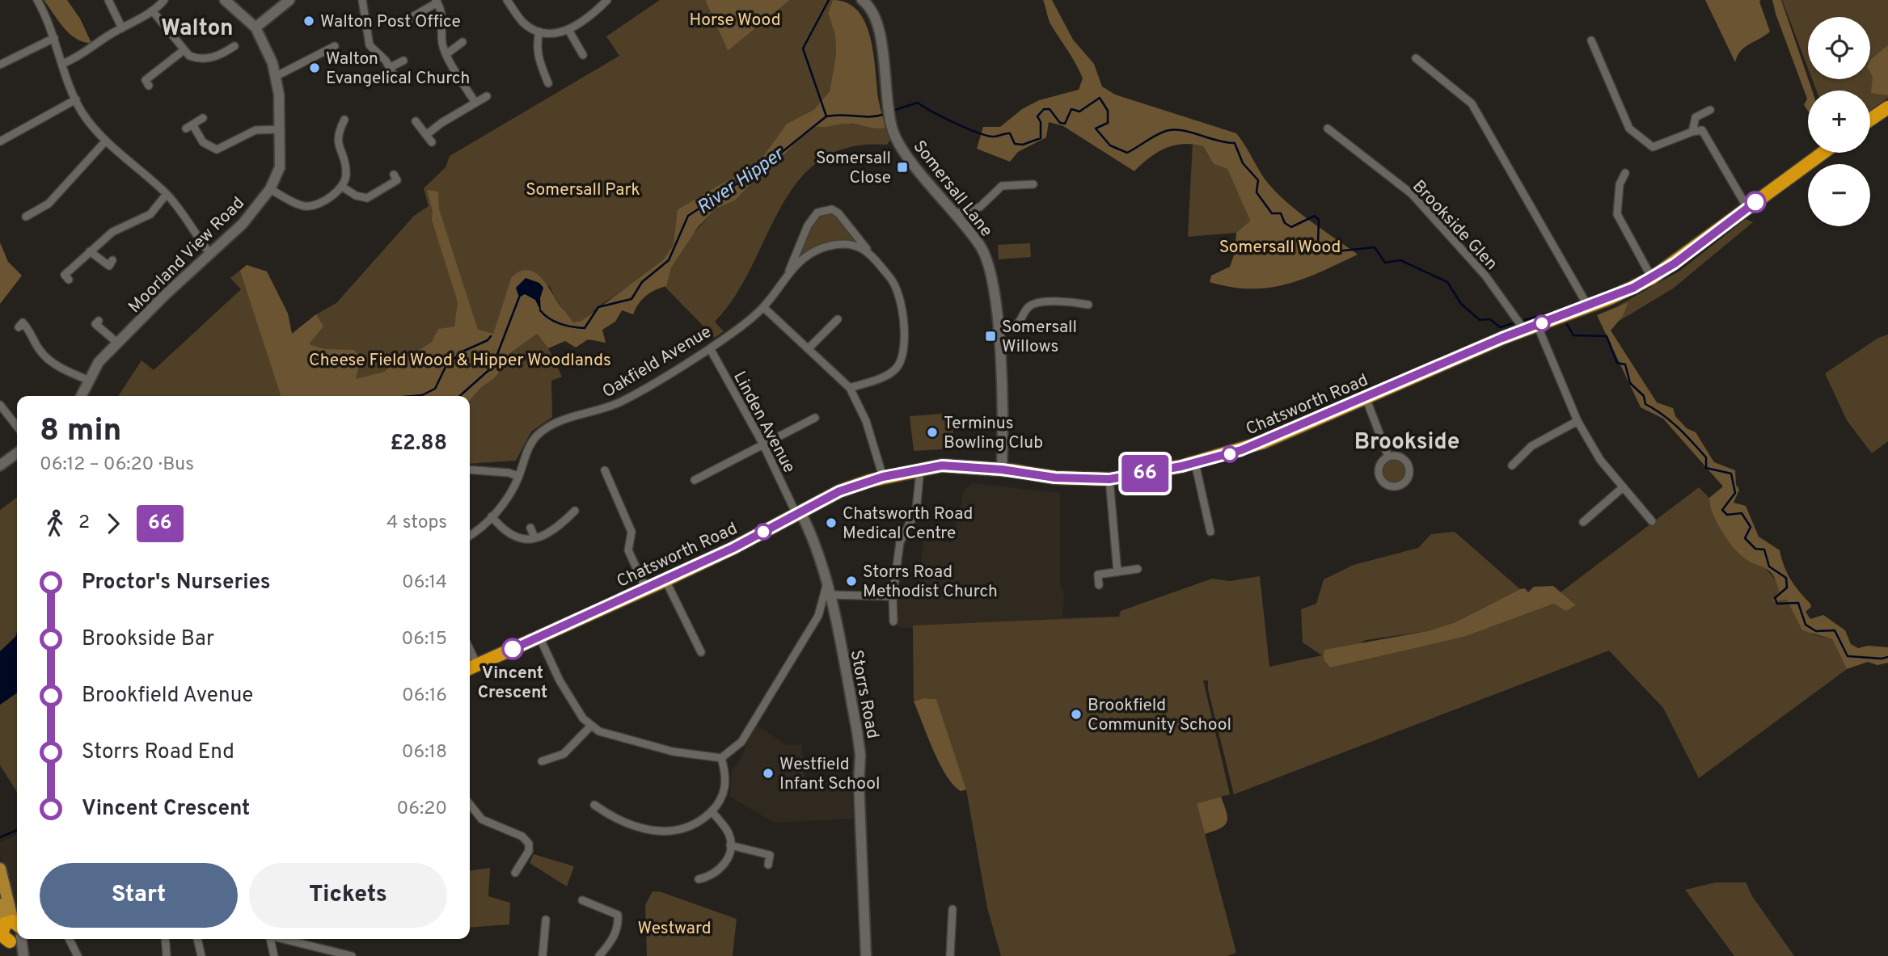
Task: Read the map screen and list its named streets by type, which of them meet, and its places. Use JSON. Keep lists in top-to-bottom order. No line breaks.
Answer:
{"streets":{"highway":["Chatsworth Road"],"street":["Somersall Lane","Brookside Glen","Moorland View Road","Oakfield Avenue","Linden Avenue","Storrs Road"]},"crossings":[["Somersall Lane","Chatsworth Road"],["Brookside Glen","Chatsworth Road"],["Oakfield Avenue","Linden Avenue"],["Chatsworth Road","Linden Avenue"],["Chatsworth Road","Storrs Road"],["Linden Avenue","Storrs Road"]],"districts":["Walton","Brookside"],"water":["River Hipper"],"parks":["Horse Wood","Somersall Park","Somersall Wood","Cheese Field Wood & Hipper Woodlands","Westward"],"places":{"other":["Walton Post Office","Walton Evangelical Church","Terminus Bowling Club","Chatsworth Road Medical Centre","Storrs Road Methodist Church","Vincent Crescent","Brookfield Community School","Westfield Infant School"],"transit":["Somersall Close","Somersall Willows"]},"lines":["bus line 66"],"page":{"on_map":"66","map_buttons":["+","−"],"heading":["8 min","06:12 – 06:20 · Bus","£2.88"],"legs":["2","66","4 stops"],"list":[{"name":"Proctor's Nurseries","value":"06:14"},{"name":"Brookside Bar","value":"06:15"},{"name":"Brookfield Avenue","value":"06:16"},{"name":"Storrs Road End","value":"06:18"},{"name":"Vincent Crescent","value":"06:20"}],"buttons":["Start","Tickets"]}}
